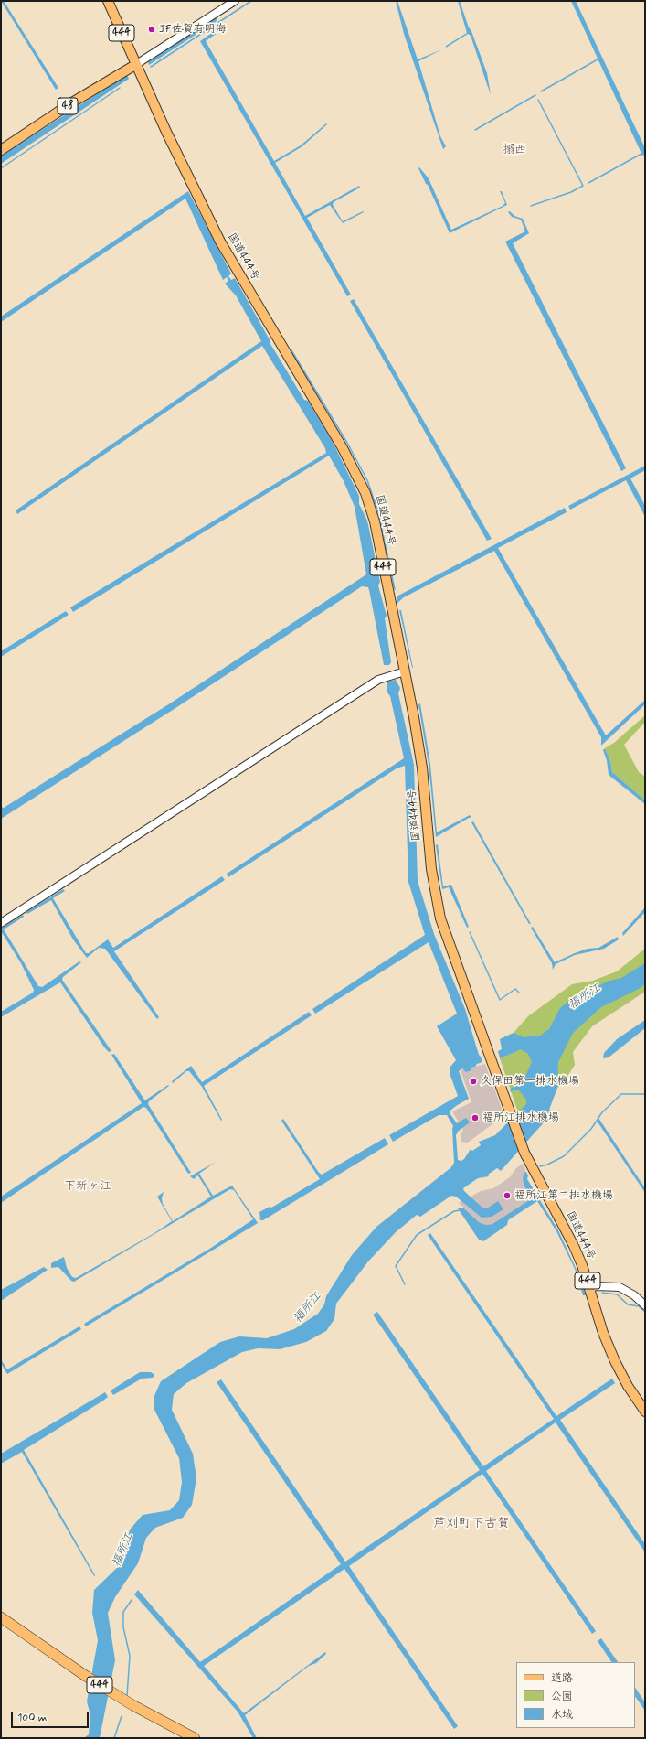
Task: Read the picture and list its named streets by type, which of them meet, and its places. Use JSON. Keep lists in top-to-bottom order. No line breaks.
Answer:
{"streets":{"highway":["444"],"main road":["48","国道444号"]},"crossings":[["48","国道444号"]],"districts":["搦西","下新ヶ江","芦刈町下古賀"],"water":["福所江"],"places":["JF佐賀有明海","久保田第一排水機場","福所江排水機場","福所江第二排水機場"],"legend":["道路","公園","水域"],"scale_bar":"100 m"}
